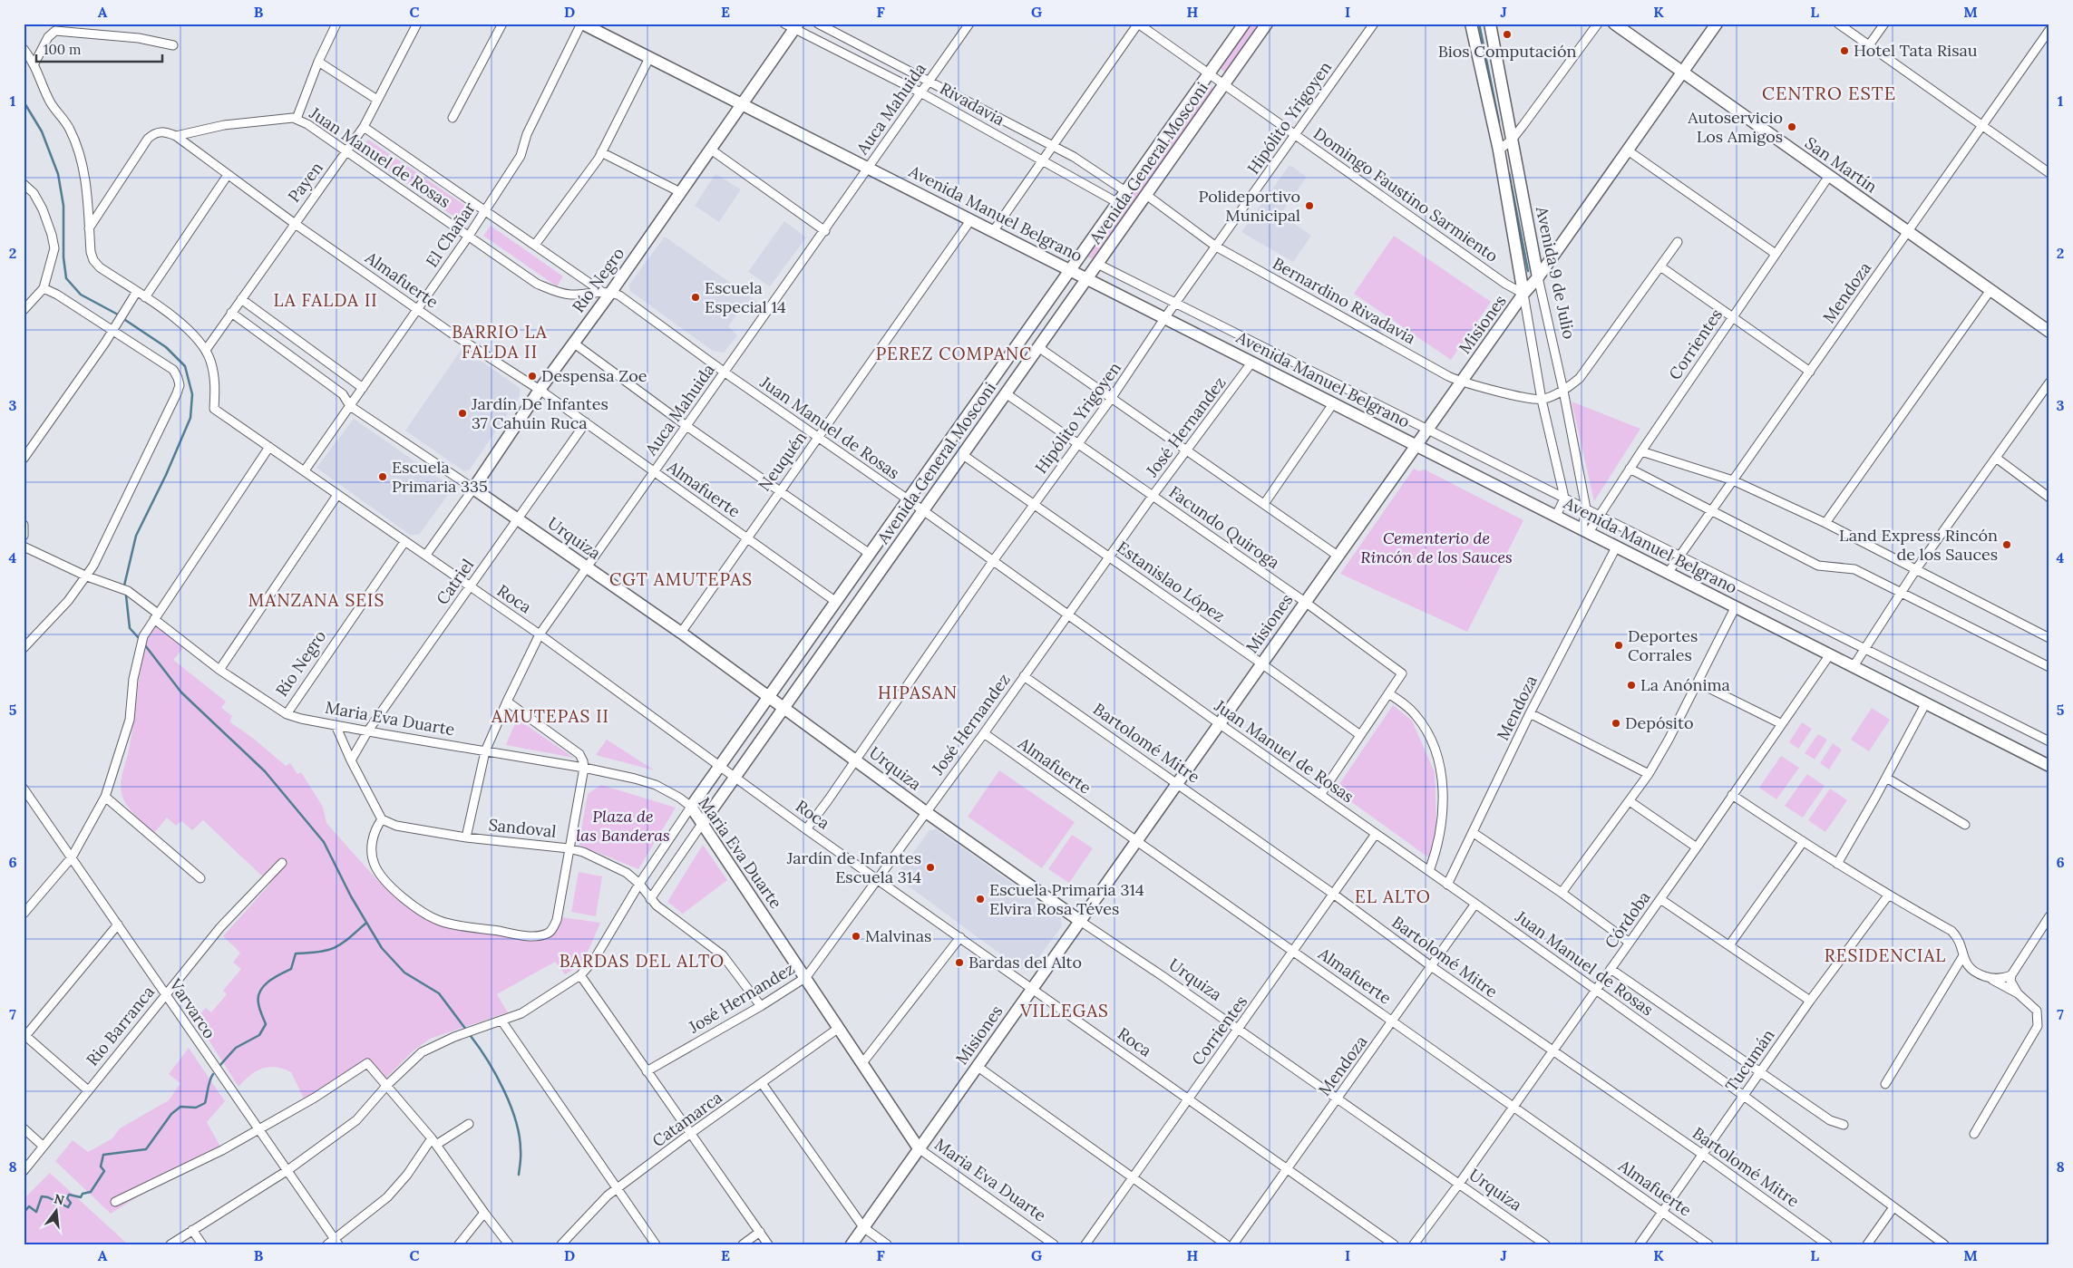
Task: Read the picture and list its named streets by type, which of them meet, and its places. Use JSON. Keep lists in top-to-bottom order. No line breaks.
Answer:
{"streets":{"street":["Rivadavia","Auca Mahuida","Hipólito Yrigoyen","Juan Manuel de Rosas","Avenida General Mosconi","San Martín","Payen","Domingo Faustino Sarmiento","Avenida Manuel Belgrano","El Chañar","Avenida 9 de Julio","Almafuerte","Río Negro","Mendoza","Bernardino Rivadavia","Misiones","Corrientes","José Hernandez","Neuquén","Facundo Quiroga","Urquiza","Catriel","Estanislao López","Roca","Maria Eva Duarte","Bartolomé Mitre","Sandoval","Córdoba","Varvarco","Rio Barranca","Tucumán","Catamarca"]},"crossings":[["Rivadavia","Auca Mahuida"],["Rivadavia","Avenida General Mosconi"],["Rivadavia","Río Negro"],["Auca Mahuida","Juan Manuel de Rosas"],["Auca Mahuida","Avenida Manuel Belgrano"],["Auca Mahuida","Almafuerte"],["Auca Mahuida","Urquiza"],["Auca Mahuida","Roca"],["Auca Mahuida","Maria Eva Duarte"],["Auca Mahuida","Sandoval"],["Hipólito Yrigoyen","Juan Manuel de Rosas"],["Hipólito Yrigoyen","Domingo Faustino Sarmiento"],["Hipólito Yrigoyen","Avenida Manuel Belgrano"],["Hipólito Yrigoyen","Bernardino Rivadavia"],["Hipólito Yrigoyen","Facundo Quiroga"],["Hipólito Yrigoyen","Urquiza"],["Hipólito Yrigoyen","Estanislao López"],["Hipólito Yrigoyen","Roca"],["Juan Manuel de Rosas","Avenida General Mosconi"],["Juan Manuel de Rosas","Payen"],["Juan Manuel de Rosas","El Chañar"],["Juan Manuel de Rosas","Almafuerte"],["Juan Manuel de Rosas","Río Negro"],["Juan Manuel de Rosas","Mendoza"],["Juan Manuel de Rosas","Misiones"],["Juan Manuel de Rosas","Corrientes"],["Juan Manuel de Rosas","José Hernandez"],["Juan Manuel de Rosas","Neuquén"],["Juan Manuel de Rosas","Córdoba"],["Juan Manuel de Rosas","Tucumán"],["Avenida General Mosconi","Domingo Faustino Sarmiento"],["Avenida General Mosconi","Avenida Manuel Belgrano"],["Avenida General Mosconi","Almafuerte"],["Avenida General Mosconi","Bernardino Rivadavia"],["Avenida General Mosconi","Facundo Quiroga"],["Avenida General Mosconi","Urquiza"],["Avenida General Mosconi","Estanislao López"],["Avenida General Mosconi","Roca"],["Avenida General Mosconi","Maria Eva Duarte"],["Avenida General Mosconi","Sandoval"],["Avenida General Mosconi","Varvarco"],["San Martín","Mendoza"],["San Martín","Misiones"],["San Martín","Corrientes"],["Payen","Almafuerte"],["Payen","Urquiza"],["Payen","Roca"],["Domingo Faustino Sarmiento","Avenida 9 de Julio"],["Domingo Faustino Sarmiento","Misiones"],["Avenida Manuel Belgrano","El Chañar"],["Avenida Manuel Belgrano","Avenida 9 de Julio"],["Avenida Manuel Belgrano","Río Negro"],["Avenida Manuel Belgrano","Mendoza"],["Avenida Manuel Belgrano","Misiones"],["Avenida Manuel Belgrano","Corrientes"],["Avenida Manuel Belgrano","José Hernandez"],["Avenida Manuel Belgrano","Neuquén"],["Avenida Manuel Belgrano","Córdoba"],["El Chañar","Almafuerte"],["El Chañar","Urquiza"],["El Chañar","Roca"],["Avenida 9 de Julio","Bernardino Rivadavia"],["Avenida 9 de Julio","Misiones"],["Avenida 9 de Julio","Corrientes"],["Almafuerte","Río Negro"],["Almafuerte","Mendoza"],["Almafuerte","Misiones"],["Almafuerte","Corrientes"],["Almafuerte","José Hernandez"],["Almafuerte","Neuquén"],["Almafuerte","Catriel"],["Almafuerte","Córdoba"],["Almafuerte","Tucumán"],["Río Negro","Urquiza"],["Río Negro","Roca"],["Río Negro","Maria Eva Duarte"],["Mendoza","Urquiza"],["Mendoza","Roca"],["Mendoza","Bartolomé Mitre"],["Bernardino Rivadavia","Misiones"],["Misiones","Facundo Quiroga"],["Misiones","Urquiza"],["Misiones","Estanislao López"],["Misiones","Roca"],["Misiones","Maria Eva Duarte"],["Misiones","Bartolomé Mitre"],["Corrientes","Urquiza"],["Corrientes","Roca"],["Corrientes","Bartolomé Mitre"],["José Hernandez","Facundo Quiroga"],["José Hernandez","Urquiza"],["José Hernandez","Estanislao López"],["José Hernandez","Roca"],["José Hernandez","Maria Eva Duarte"],["José Hernandez","Bartolomé Mitre"],["José Hernandez","Sandoval"],["Neuquén","Urquiza"],["Urquiza","Catriel"],["Urquiza","Córdoba"],["Catriel","Roca"],["Catriel","Maria Eva Duarte"],["Maria Eva Duarte","Catamarca"],["Bartolomé Mitre","Córdoba"],["Bartolomé Mitre","Tucumán"],["Varvarco","Rio Barranca"]],"districts":["CENTRO ESTE","LA FALDA II","BARRIO LA FALDA II","PEREZ COMPANC","CGT AMUTEPAS","MANZANA SEIS","HIPASAN","AMUTEPAS II","EL ALTO","RESIDENCIAL","BARDAS DEL ALTO","VILLEGAS"],"parks":["Cementerio de Rincón de los Sauces","Plaza de las Banderas"],"places":["Bios Computación","Hotel Tata Risau","Autoservicio Los Amigos","Polideportivo Municipal","Escuela Especial 14","Despensa Zoe","Jardín De Infantes 37 Cahuin Ruca","Escuela Primaria 335","Land Express Rincón de los Sauces","Deportes Corrales","La Anónima","Depósito","Jardín de Infantes Escuela 314","Escuela Primaria 314 Elvira Rosa Téves","Malvinas","Bardas del Alto"],"scale_bar":"100 m","north":"top","grid":{"columns":["A","B","C","D","E","F","G","H","I","J","K","L","M"],"rows":["1","2","3","4","5","6","7","8"]}}
